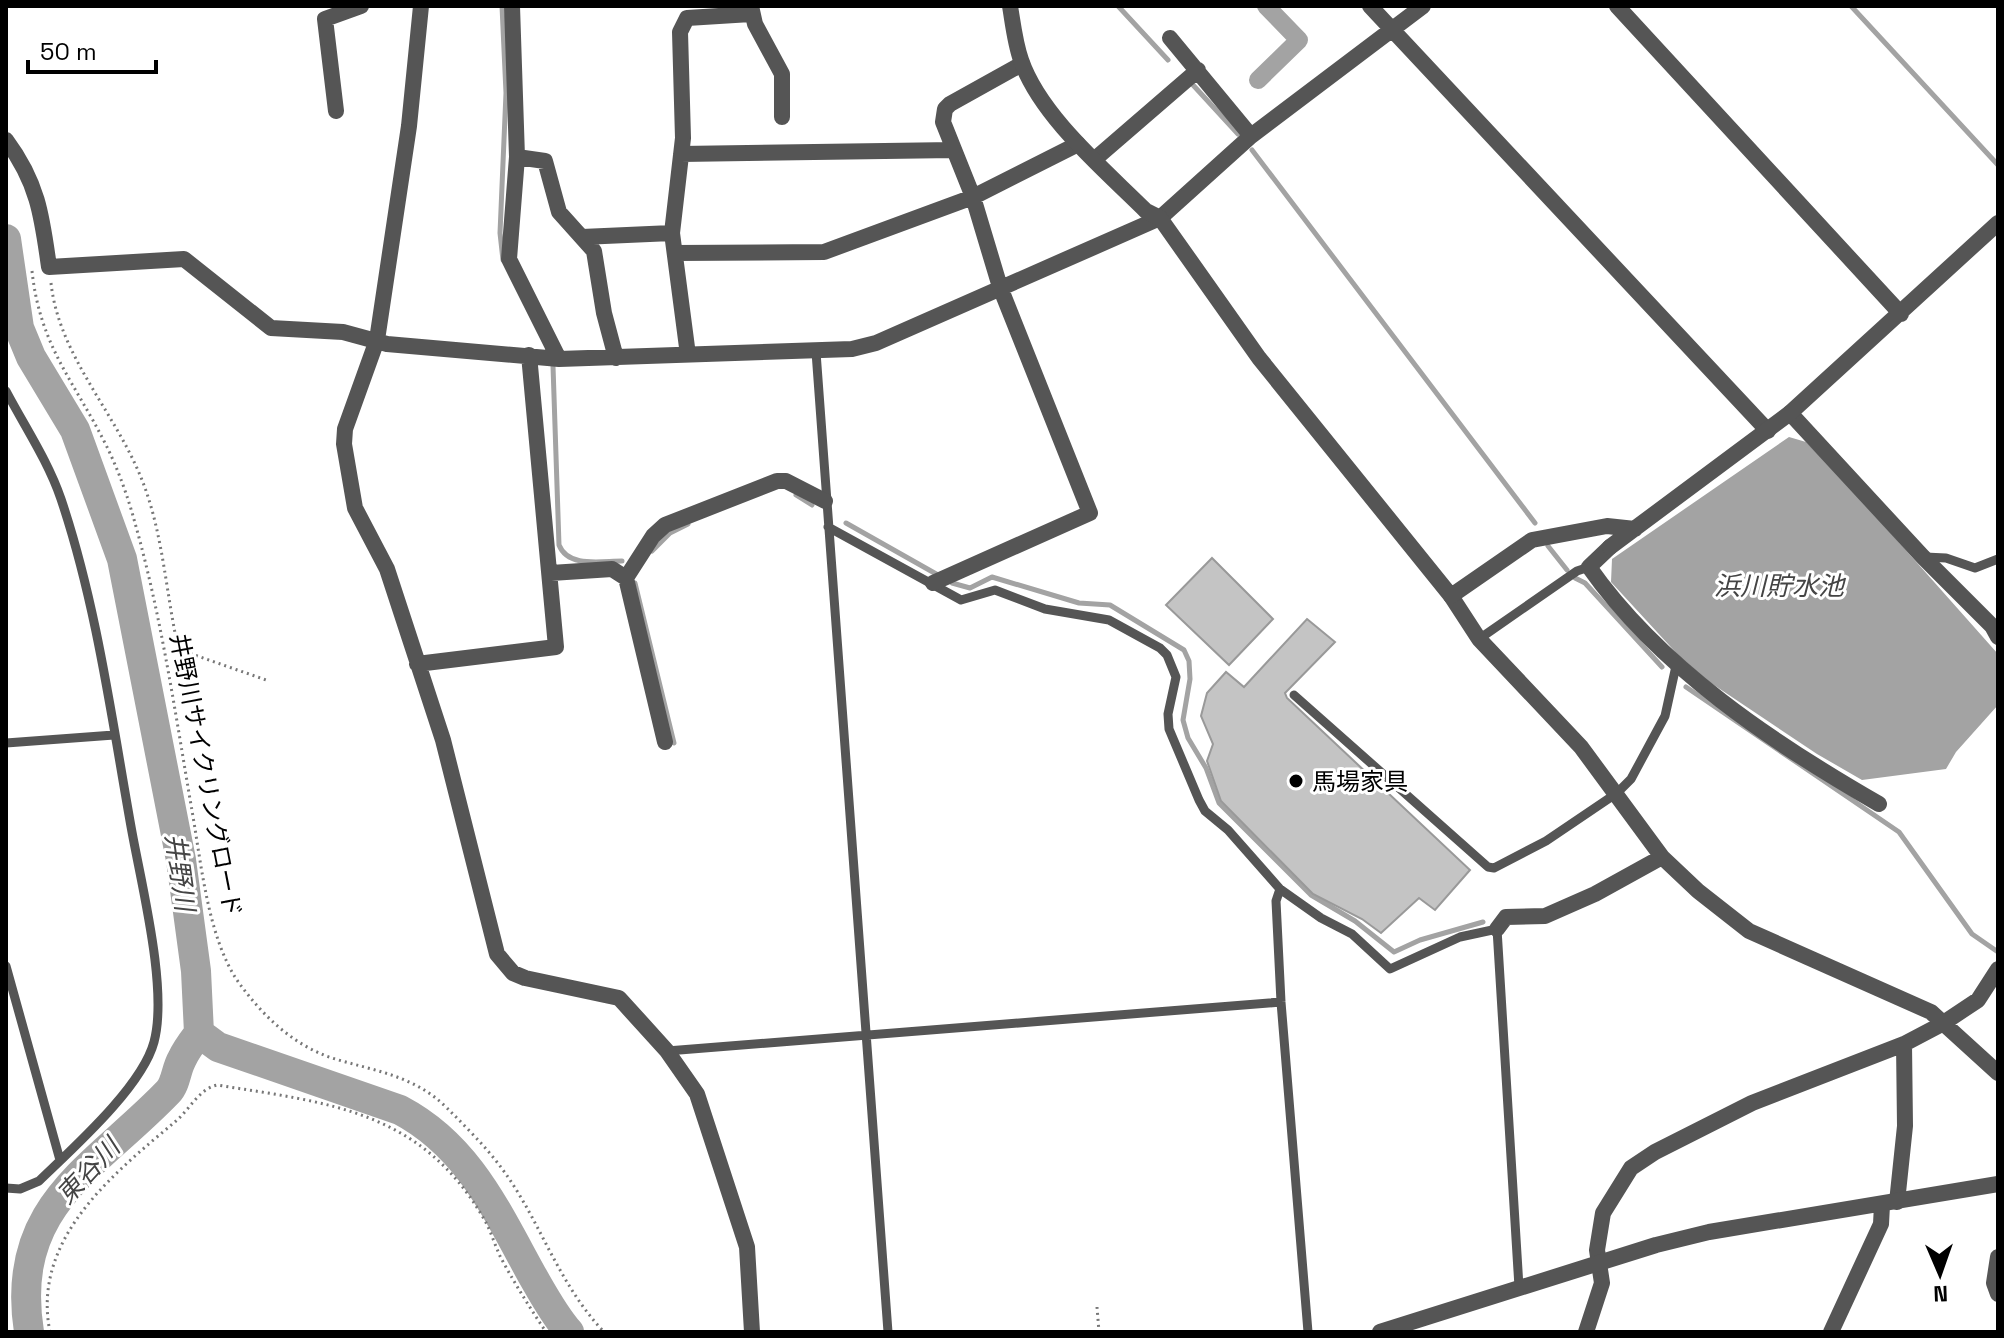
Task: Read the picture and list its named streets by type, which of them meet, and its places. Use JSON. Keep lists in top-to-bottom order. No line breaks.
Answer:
{"streets":{"path":["井野川サイクリングロード"]},"water":["浜川貯水池","井野川","東谷川"],"places":["馬場家具"],"scale_bar":"50 m","north":"bottom"}
